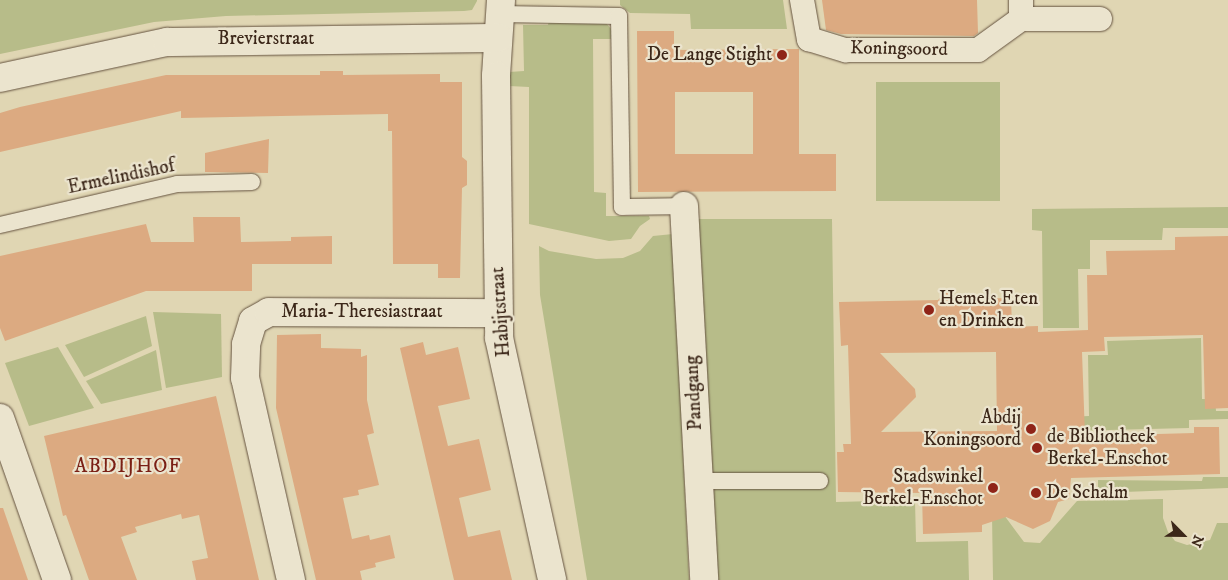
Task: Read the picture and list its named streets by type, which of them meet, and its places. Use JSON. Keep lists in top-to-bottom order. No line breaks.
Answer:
{"streets":{"street":["Brevierstraat","Koningsoord","Maria-Theresiastraat","Habijtstraat","Pandgang"],"lane":["Ermelindishof"]},"crossings":[["Brevierstraat","Habijtstraat"],["Maria-Theresiastraat","Habijtstraat"]],"districts":["ABDIJHOF"],"places":["De Lange Stight","Hemels Eten en Drinken","Abdij Koningsoord","de Bibliotheek Berkel-Enschot","Stadswinkel Berkel-Enschot","De Schalm"],"north":"bottom right"}
